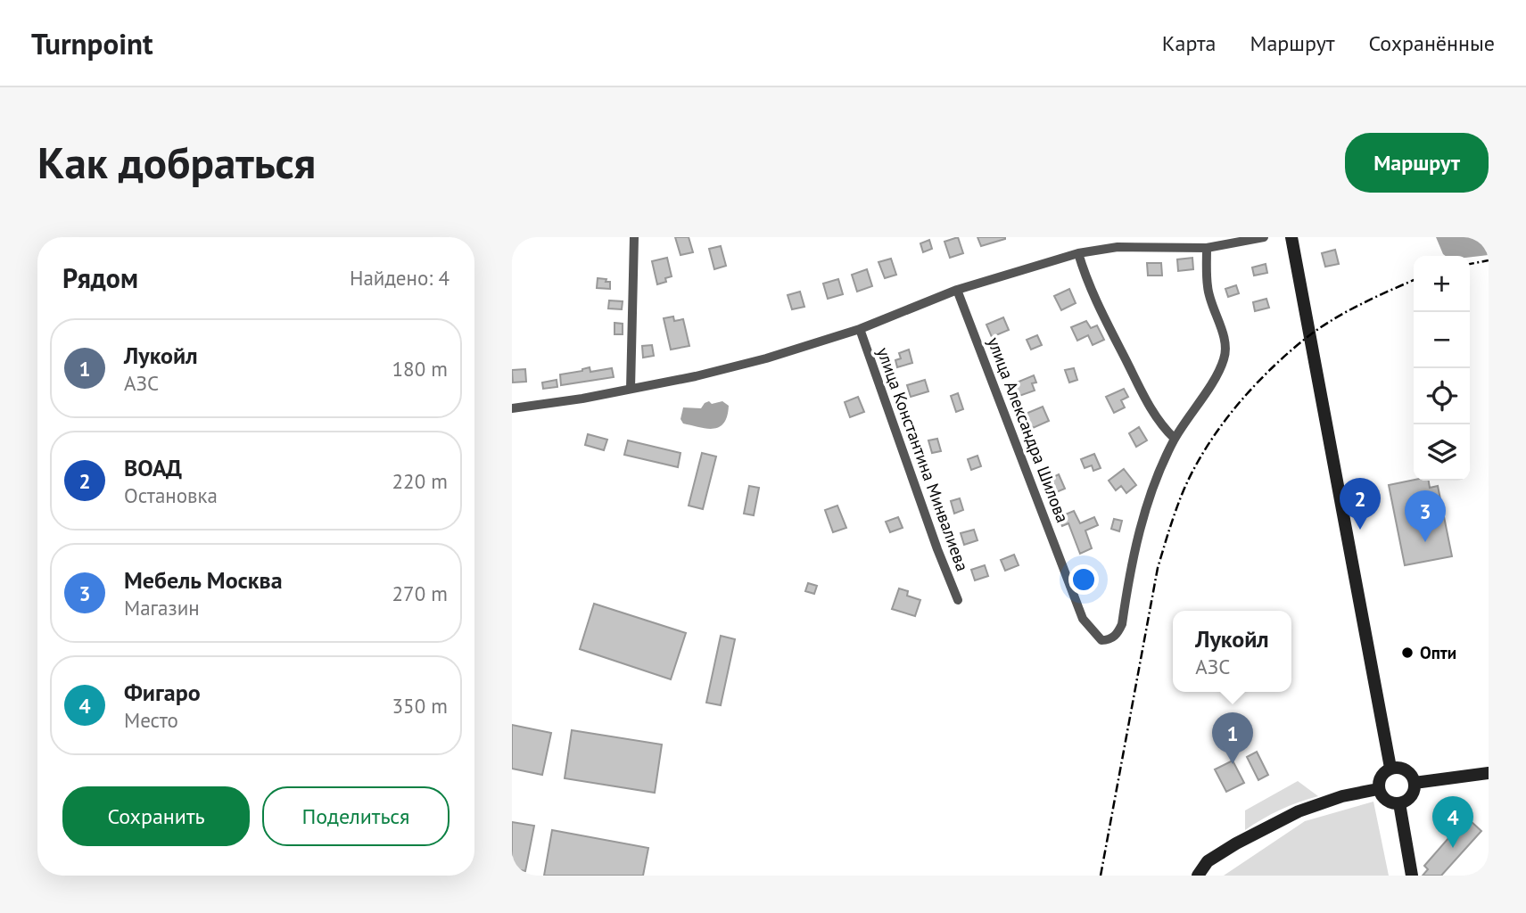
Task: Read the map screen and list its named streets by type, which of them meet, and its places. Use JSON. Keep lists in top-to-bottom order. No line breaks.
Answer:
{"streets":{"street":["улица Александра Шилова","улица Константина Минвалиева"]},"places":["Опти"],"page":{"header":"Turnpoint","nav":["Карта","Маршрут","Сохранённые"],"buttons":["Маршрут",["Сохранить","Поделиться"]],"title":"Как добраться","heading":["Рядом","Найдено: 4"],"map_buttons":["+","−"],"list":[{"mark":"1","name":"Лукойл","note":"АЗС","value":"180 m"},{"mark":"2","name":"ВОАД","note":"Остановка","value":"220 m"},{"mark":"3","name":"Мебель Москва","note":"Магазин","value":"270 m"},{"mark":"4","name":"Фигаро","note":"Место","value":"350 m"}],"pins":["2","3","1","4"],"popup":["Лукойл","АЗС"]}}
